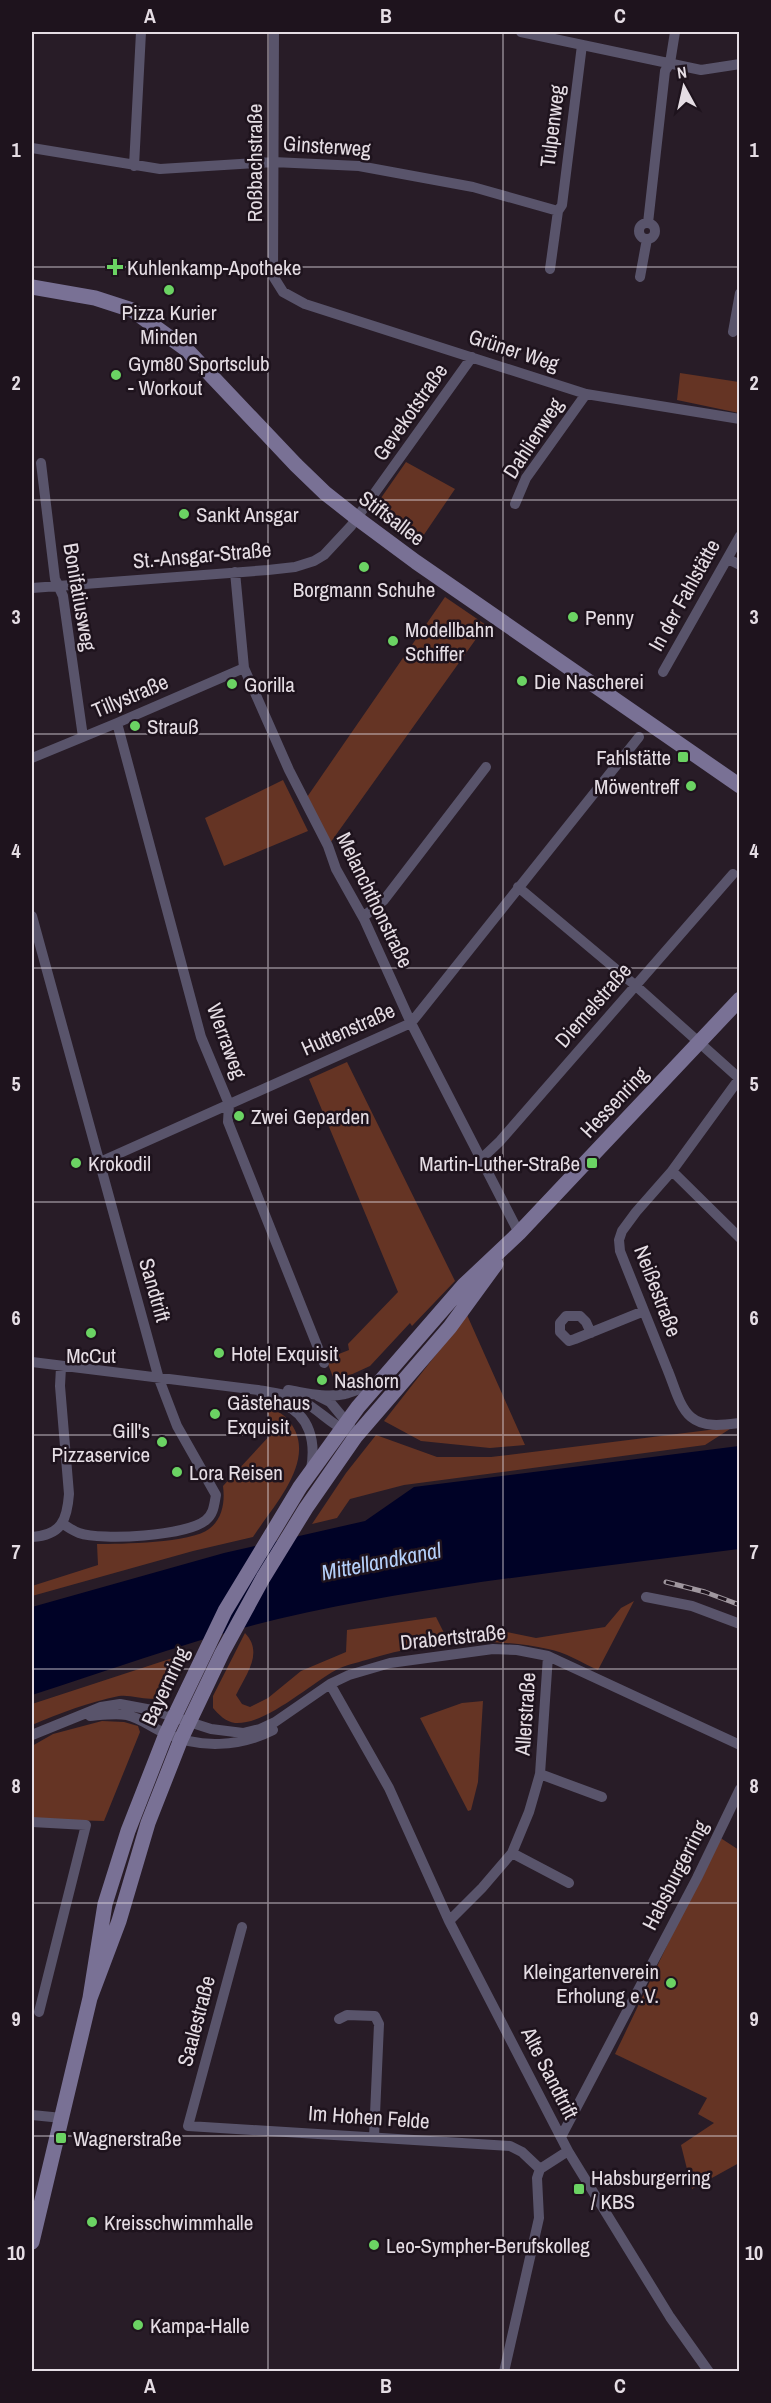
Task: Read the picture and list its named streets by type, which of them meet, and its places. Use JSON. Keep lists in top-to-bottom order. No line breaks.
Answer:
{"streets":{"street":["Tulpenweg","Ginsterweg","Roßbachstraße","Grüner Weg","Gevekotstraße","Dahlienweg","Stiftsallee","St.-Ansgar-Straße","In der Fahlstätte","Bonifatiusweg","Tillystraße","Melanchthonstraße","Diemelstraße","Huttenstraße","Werraweg","Hessenring","Sandtrift","Neißestraße","Drabertstraße","Bayernring","Allerstraße","Habsburgerring","Saalestraße","Alte Sandtrift","Im Hohen Felde"]},"crossings":[["Tulpenweg","Ginsterweg"],["Ginsterweg","Roßbachstraße"],["Roßbachstraße","Grüner Weg"],["Grüner Weg","Gevekotstraße"],["Grüner Weg","Dahlienweg"],["Gevekotstraße","Stiftsallee"],["Gevekotstraße","St.-Ansgar-Straße"],["Stiftsallee","St.-Ansgar-Straße"],["St.-Ansgar-Straße","Bonifatiusweg"],["St.-Ansgar-Straße","Melanchthonstraße"],["Bonifatiusweg","Tillystraße"],["Tillystraße","Melanchthonstraße"],["Tillystraße","Werraweg"],["Melanchthonstraße","Diemelstraße"],["Melanchthonstraße","Huttenstraße"],["Melanchthonstraße","Hessenring"],["Huttenstraße","Werraweg"],["Huttenstraße","Sandtrift"],["Hessenring","Bayernring"],["Drabertstraße","Bayernring"],["Drabertstraße","Allerstraße"],["Drabertstraße","Alte Sandtrift"],["Allerstraße","Alte Sandtrift"],["Habsburgerring","Alte Sandtrift"],["Saalestraße","Im Hohen Felde"]],"water":["Mittellandkanal"],"places":{"health":["Kuhlenkamp-Apotheke"],"other":["Pizza Kurier Minden","Gym80 Sportsclub - Workout","Sankt Ansgar","Borgmann Schuhe","Penny","Modellbahn Schiffer","Die Nascherei","Gorilla","Strauß","Möwentreff","Zwei Geparden","Krokodil","McCut","Hotel Exquisit","Nashorn","Gästehaus Exquisit","Gill's Pizzaservice","Lora Reisen","Kleingartenverein Erholung e.V.","Kreisschwimmhalle","Leo-Sympher-Berufskolleg","Kampa-Halle"],"transit":["Fahlstätte","Martin-Luther-Straße","Wagnerstraße","Habsburgerring / KBS"]},"north":"top","grid":{"columns":["A","B","C"],"rows":["1","2","3","4","5","6","7","8","9","10"]}}
